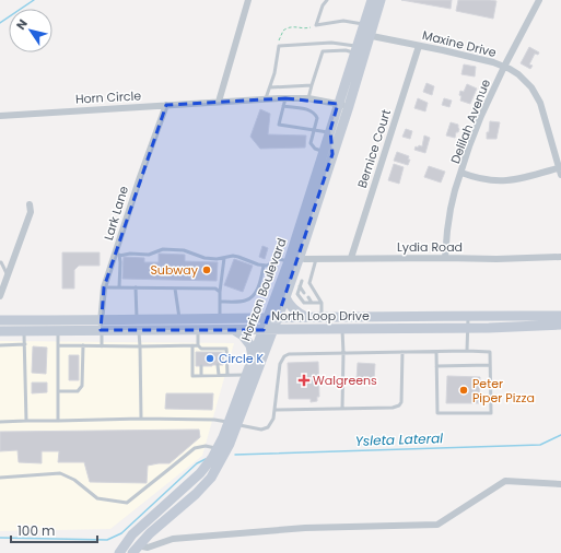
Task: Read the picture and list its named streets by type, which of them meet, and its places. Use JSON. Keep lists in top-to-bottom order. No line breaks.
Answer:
{"streets":{"main road":["Horizon Boulevard","North Loop Drive"],"street":["Maxine Drive","Horn Circle","Delilah Avenue","Bernice Court","Lark Lane","Lydia Road"]},"crossings":[["Maxine Drive","Delilah Avenue"],["Maxine Drive","Bernice Court"],["Maxine Drive","Horizon Boulevard"],["Horn Circle","Lark Lane"],["Horn Circle","Horizon Boulevard"],["Delilah Avenue","Lydia Road"],["Bernice Court","Lydia Road"],["Lark Lane","North Loop Drive"],["Lydia Road","Horizon Boulevard"],["Horizon Boulevard","North Loop Drive"]],"water":["Ysleta Lateral"],"places":{"other":["Subway","Circle K","Peter Piper Pizza"],"health":["Walgreens"]},"scale_bar":"100 m","north":"top left"}
